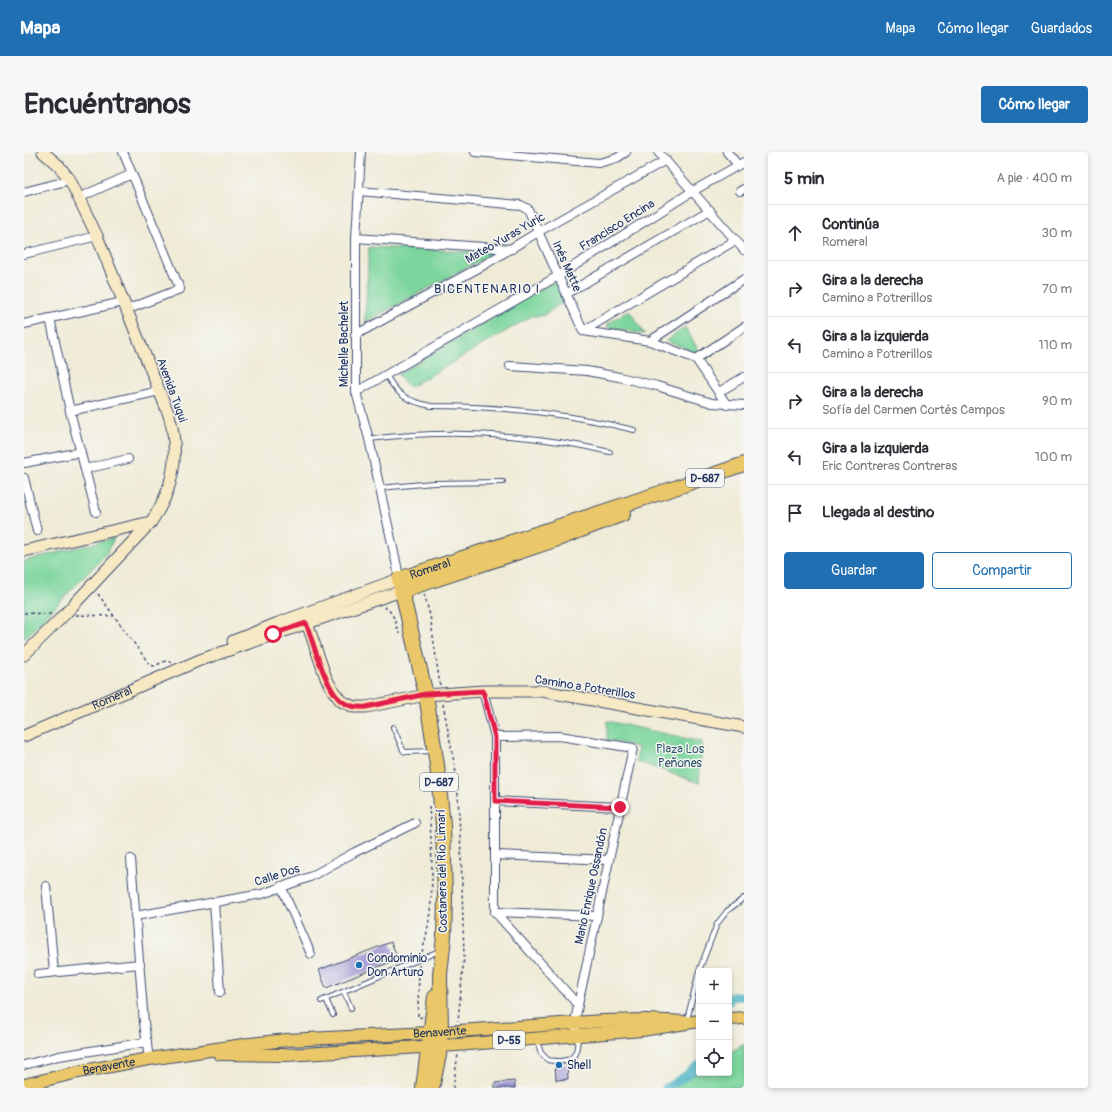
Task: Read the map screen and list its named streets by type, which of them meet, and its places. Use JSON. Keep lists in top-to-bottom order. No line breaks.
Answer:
{"streets":{"highway":["D-687","Romeral","Costanera del Río Limarí"],"main road":["Benavente","D-55"],"street":["Francisco Encina","Mateo Yuras Yuric","Inés Matte","Michelle Bachelet","Avenida Tuqui","Camino a Potrerillos","Calle Dos","Mario Enrique Ossandón"]},"crossings":[["Francisco Encina","Inés Matte"],["Francisco Encina","Michelle Bachelet"],["Mateo Yuras Yuric","Inés Matte"],["Mateo Yuras Yuric","Michelle Bachelet"],["Inés Matte","Michelle Bachelet"],["Michelle Bachelet","Romeral"],["Michelle Bachelet","Costanera del Río Limarí"],["Romeral","Camino a Potrerillos"],["Romeral","Costanera del Río Limarí"],["Camino a Potrerillos","Costanera del Río Limarí"],["Costanera del Río Limarí","Benavente"],["Mario Enrique Ossandón","Benavente"]],"districts":["BICENTENARIO I"],"parks":["Plaza Los Peñones"],"places":["Condominio Don Arturo","Shell"],"page":{"header":"Mapa","nav":["Mapa","Cómo llegar","Guardados"],"buttons":["Cómo llegar",["Guardar","Compartir"]],"title":"Encuéntranos","heading":["5 min","A pie · 400 m"],"list":[["Continúa","Romeral","30 m"],["Gira a la derecha","Camino a Potrerillos","70 m"],["Gira a la izquierda","Camino a Potrerillos","110 m"],["Gira a la derecha","Sofía del Carmen Cortés Campos","90 m"],["Gira a la izquierda","Eric Contreras Contreras","100 m"],"Llegada al destino"],"map_buttons":["+","−"]}}
